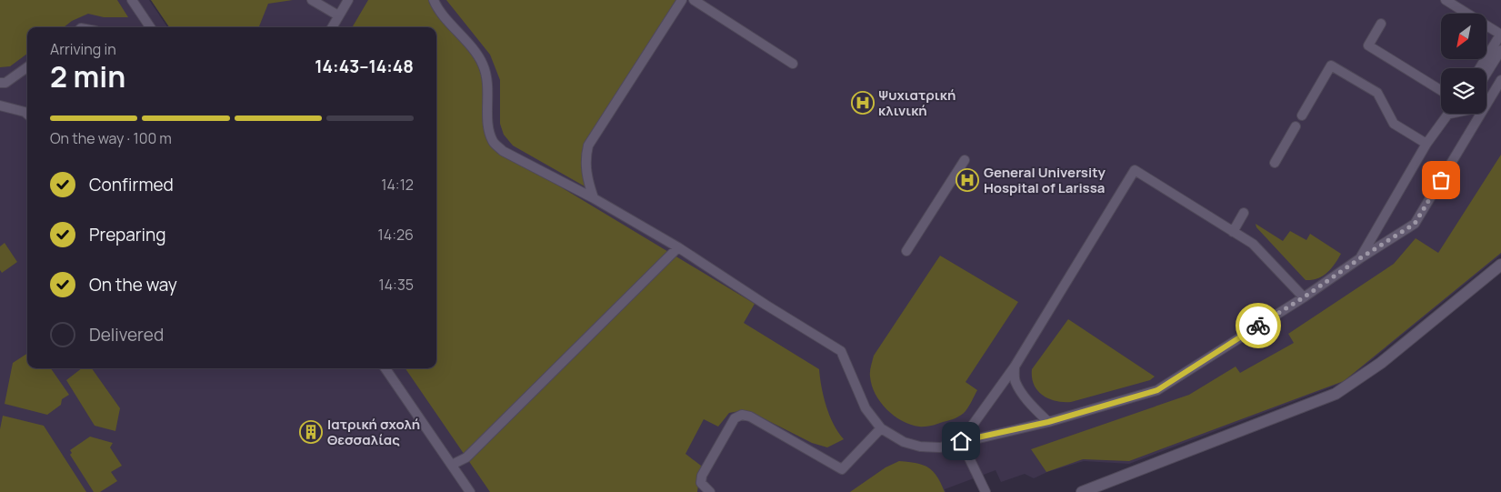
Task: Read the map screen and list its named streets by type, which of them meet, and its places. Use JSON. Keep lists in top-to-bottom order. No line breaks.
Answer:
{"places":{"hospital":["Ψυχιατρική κλινική","General University Hospital of Larissa"],"building":["Ιατρική σχολή Θεσσαλίας"]},"north":"bottom left","page":{"heading":["2 min","Arriving in","14:43–14:48"],"bar":"On the way · 100 m","list":[["Confirmed","14:12"],["Preparing","14:26"],["On the way","14:35"],"Delivered"]}}
